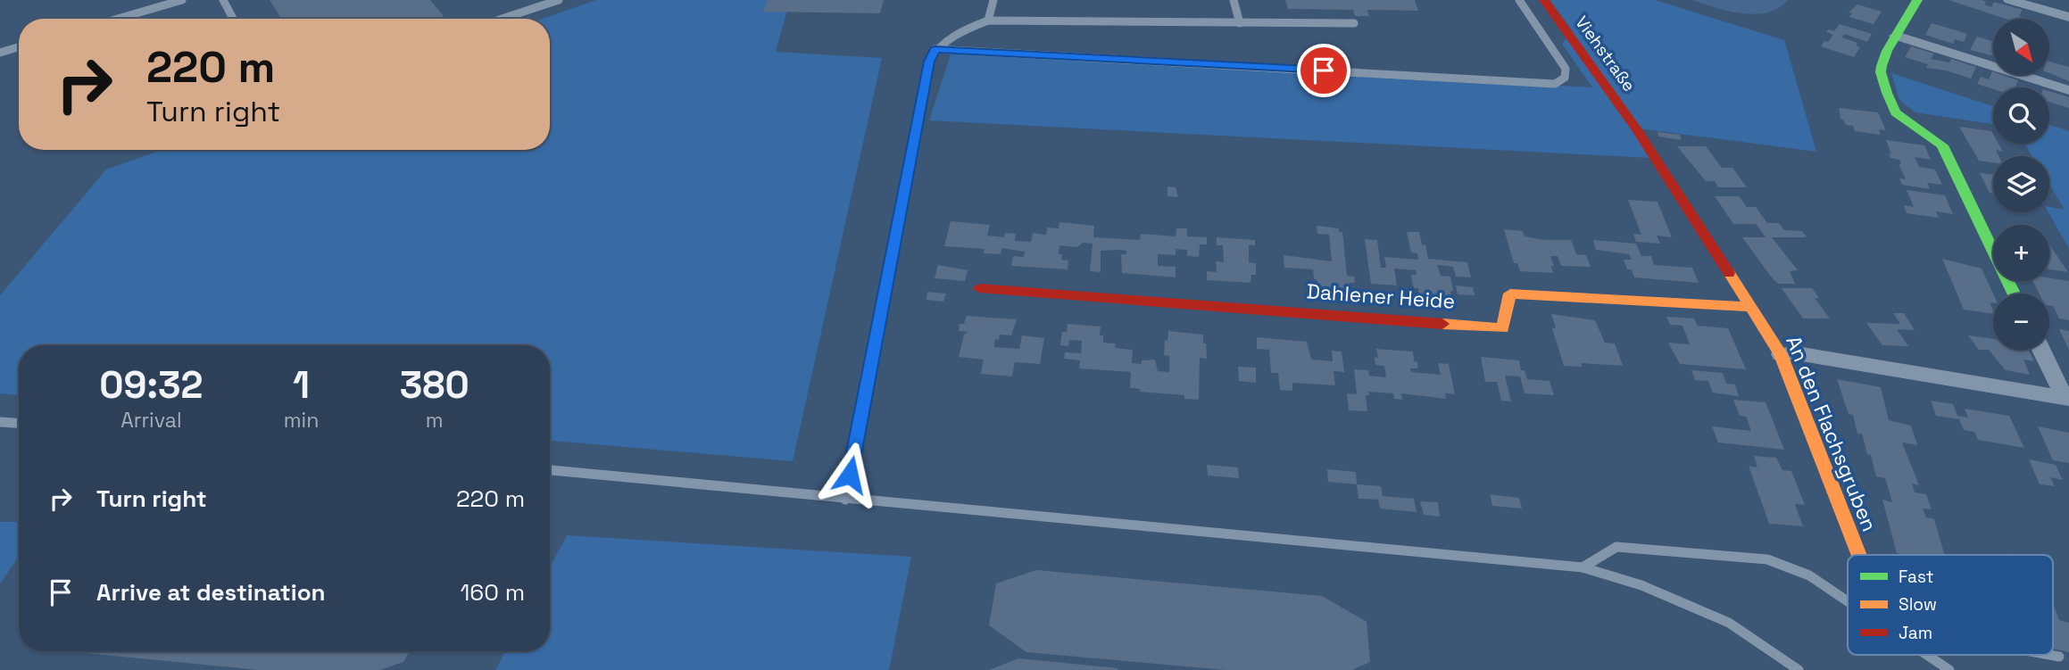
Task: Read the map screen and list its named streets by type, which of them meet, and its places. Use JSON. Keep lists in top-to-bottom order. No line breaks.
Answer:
{"streets":{"street":["Viehstraße","Dahlener Heide","An den Flachsgruben"]},"crossings":[["Viehstraße","An den Flachsgruben"],["Dahlener Heide","An den Flachsgruben"]],"legend":["Fast","Slow","Jam"],"north":"bottom right","page":{"map_buttons":["+","−"],"turn":["220 m","Turn right"],"eta":["09:32","Arrival","1","min","380","m"],"list":[{"name":"Turn right","value":"220 m"},{"name":"Arrive at destination","value":"160 m"}]}}
